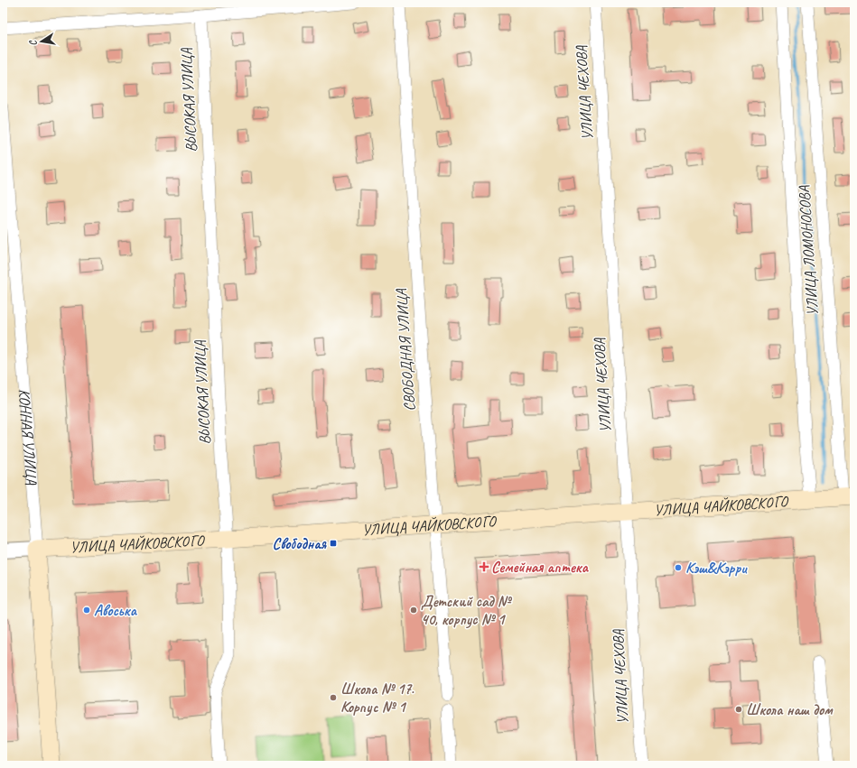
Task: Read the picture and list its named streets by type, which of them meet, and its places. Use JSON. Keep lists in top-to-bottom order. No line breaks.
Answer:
{"streets":{"main road":["КОННАЯ УЛИЦА","УЛИЦА ЧАЙКОВСКОГО"],"street":["УЛИЦА ЧЕХОВА","ВЫСОКАЯ УЛИЦА","УЛИЦА ЛОМОНОСОВА","СВОБОДНАЯ УЛИЦА"]},"crossings":[["УЛИЦА ЧЕХОВА","УЛИЦА ЧАЙКОВСКОГО"],["ВЫСОКАЯ УЛИЦА","УЛИЦА ЧАЙКОВСКОГО"],["УЛИЦА ЛОМОНОСОВА","УЛИЦА ЧАЙКОВСКОГО"],["СВОБОДНАЯ УЛИЦА","УЛИЦА ЧАЙКОВСКОГО"],["КОННАЯ УЛИЦА","УЛИЦА ЧАЙКОВСКОГО"]],"places":{"transit":["Свободная"],"health":["Семейная аптека"],"other":["Кэш&Кэрри","Авоська","Детский сад № 40, корпус № 1","Школа № 17. Корпус № 1","Школа наш дом"]},"north":"left"}
